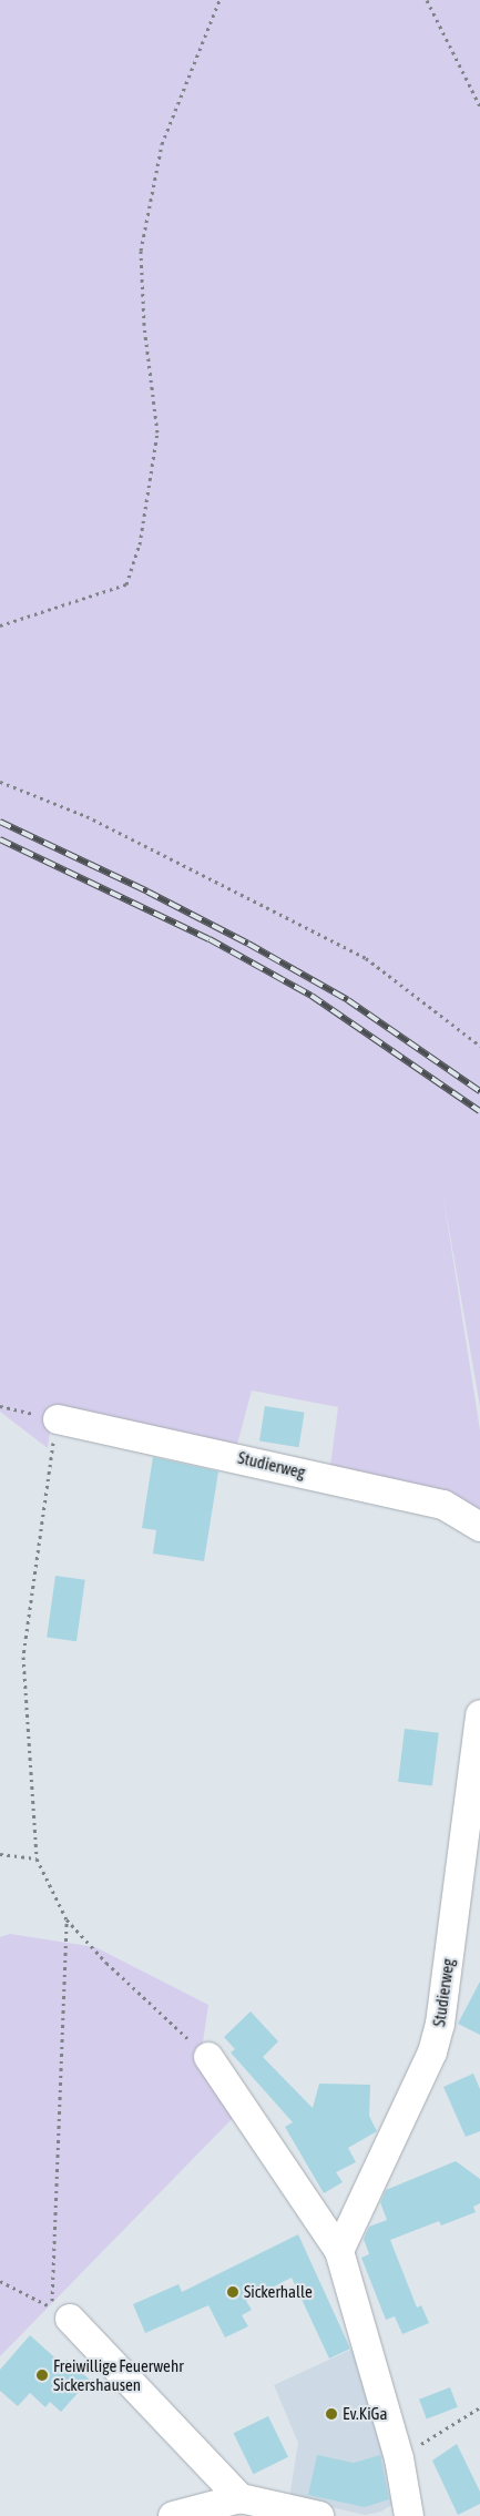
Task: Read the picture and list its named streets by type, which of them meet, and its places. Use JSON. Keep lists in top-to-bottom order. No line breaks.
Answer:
{"streets":{"street":["Studierweg"]},"places":["Sickerhalle","Freiwillige Feuerwehr Sickershausen","Ev.KiGa"]}
